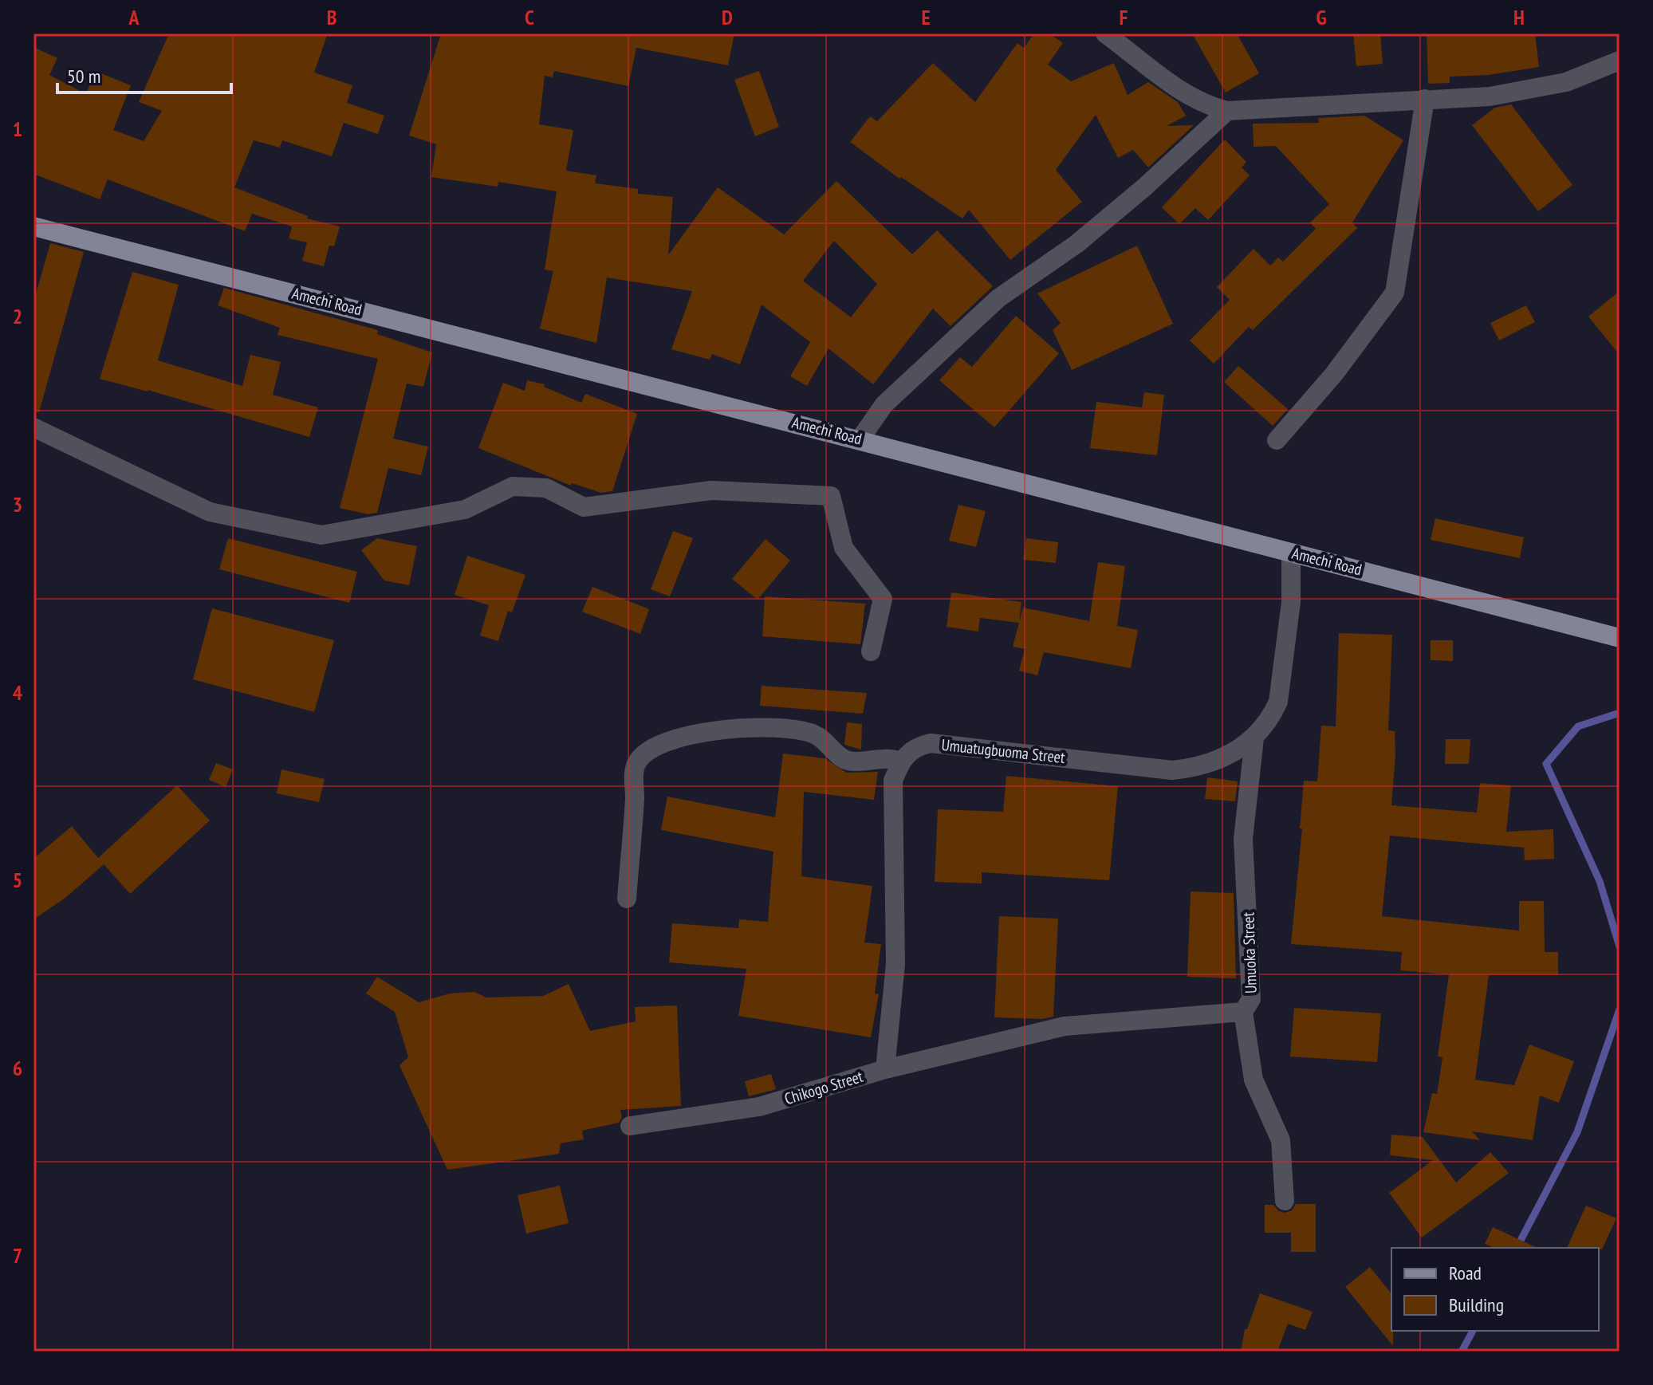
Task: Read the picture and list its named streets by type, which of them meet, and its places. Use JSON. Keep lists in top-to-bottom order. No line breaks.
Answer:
{"streets":{"main road":["Amechi Road"],"street":["Umuatugbuoma Street","Umuoka Street","Chikogo Street"]},"crossings":[["Amechi Road","Umuatugbuoma Street"],["Umuatugbuoma Street","Umuoka Street"],["Umuoka Street","Chikogo Street"]],"legend":["Road","Building"],"scale_bar":"50 m","grid":{"columns":["A","B","C","D","E","F","G","H"],"rows":["1","2","3","4","5","6","7"]}}
